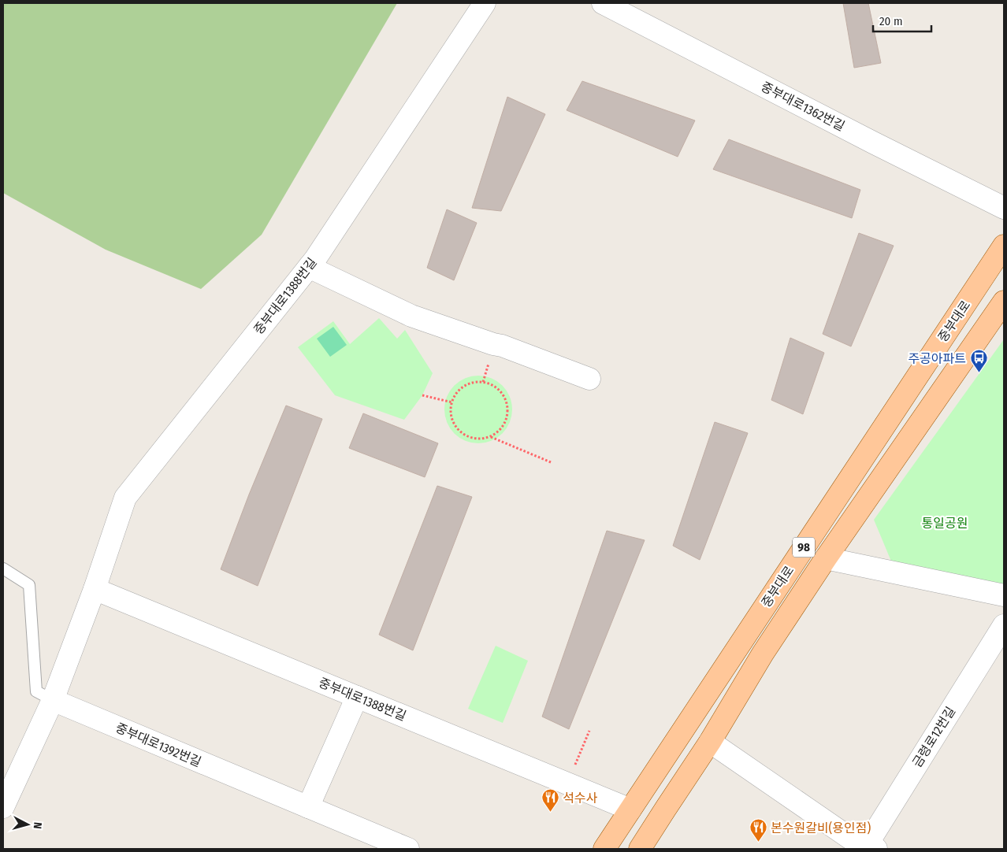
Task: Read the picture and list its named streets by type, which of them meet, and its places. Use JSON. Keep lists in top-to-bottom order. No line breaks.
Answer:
{"streets":{"main road":["중부대로","98"],"street":["중부대로1362번길","중부대로1388번길","금령로12번길","중부대로1392번길"]},"crossings":[["중부대로1388번길","중부대로"],["중부대로1388번길","중부대로1392번길"]],"parks":["통일공원"],"places":{"bus stop":["주공아파트"],"restaurant":["석수사","본수원갈비(용인점)"]},"scale_bar":"20 m","north":"right"}
